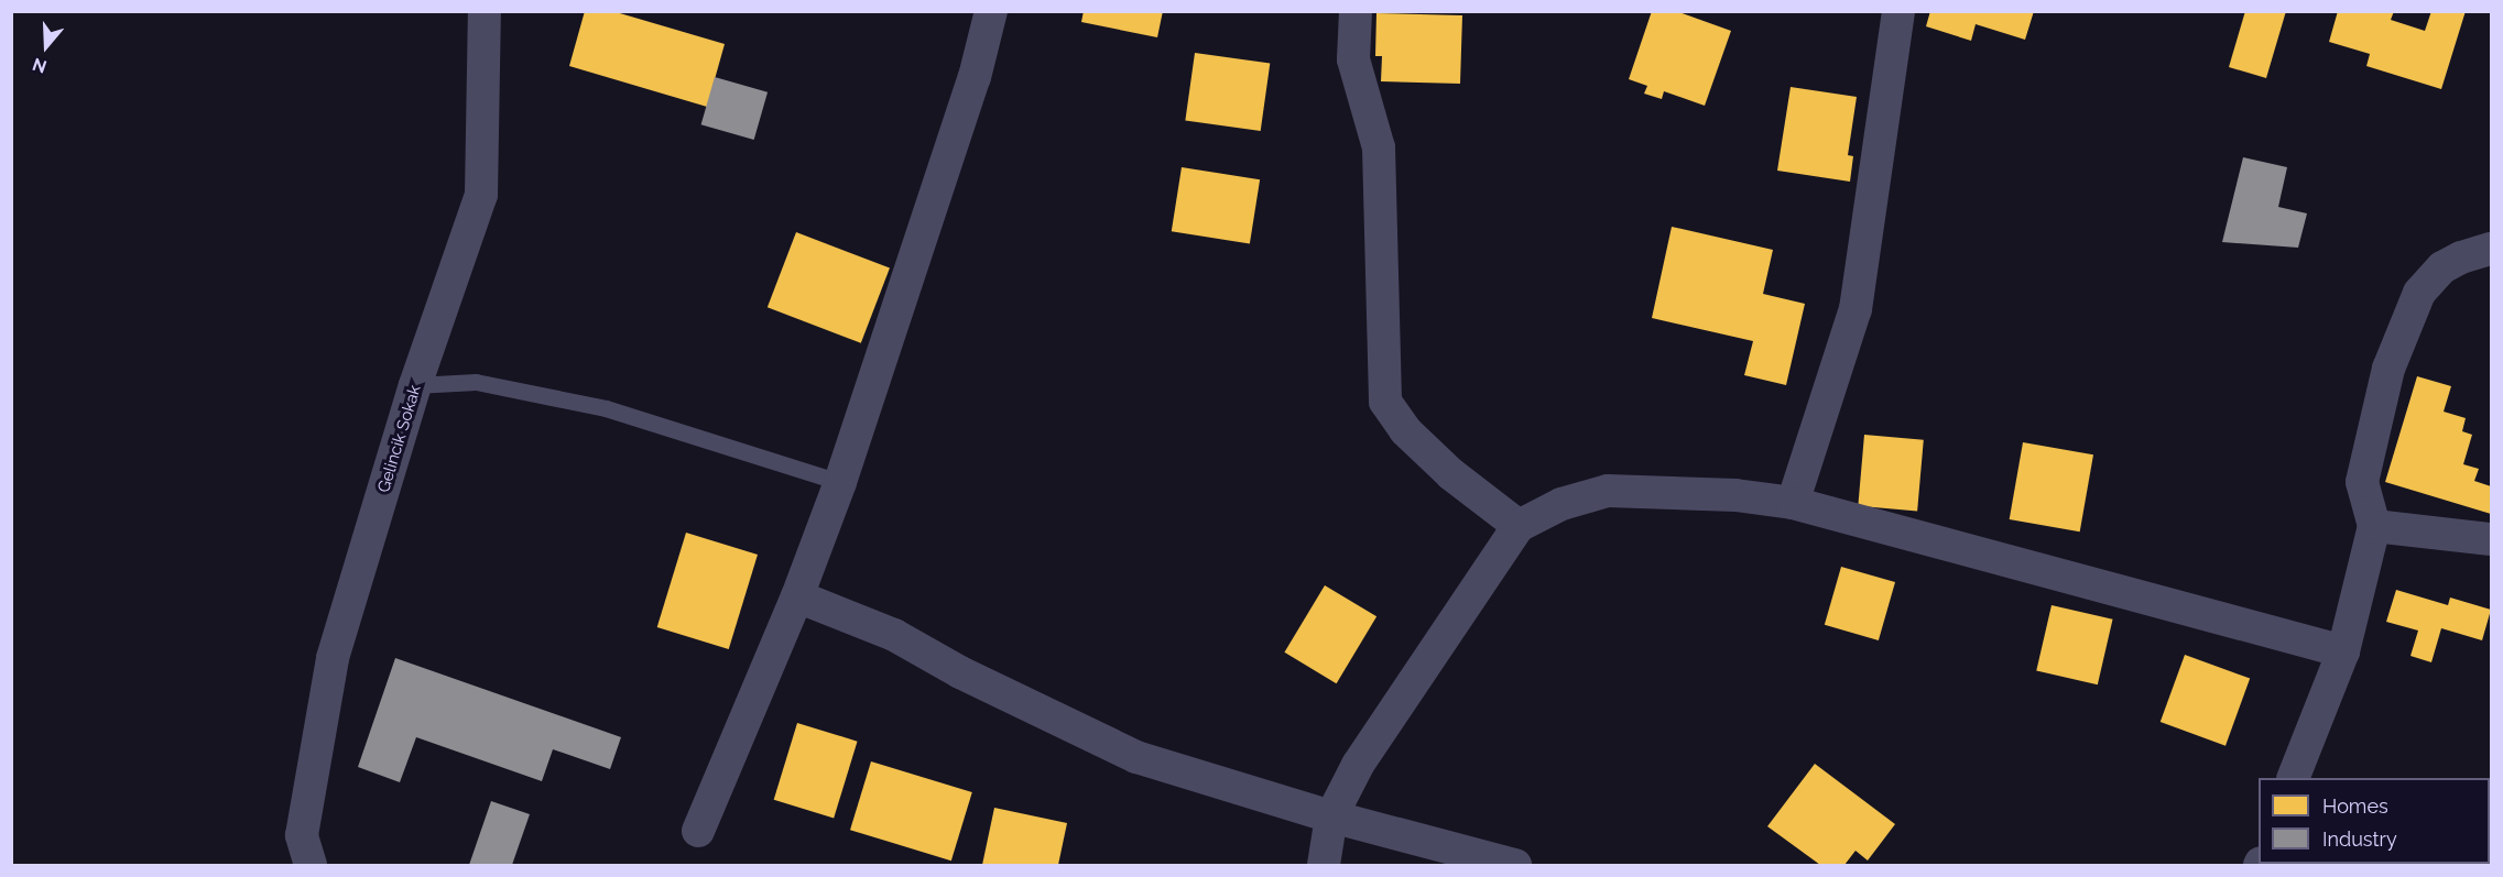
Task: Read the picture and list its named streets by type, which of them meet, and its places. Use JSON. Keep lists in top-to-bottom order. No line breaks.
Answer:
{"streets":{"street":["Gelincik Sokak"]},"legend":["Homes","Industry"],"north":"bottom"}
